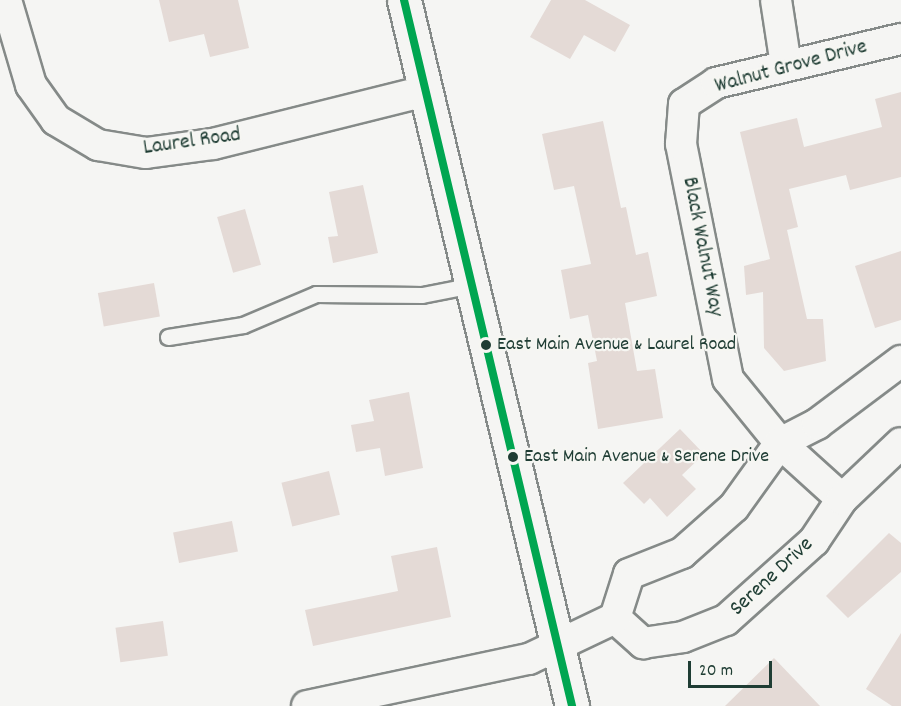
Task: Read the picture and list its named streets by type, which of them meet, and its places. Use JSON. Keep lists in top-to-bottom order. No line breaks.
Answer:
{"streets":{"street":["Walnut Grove Drive","Laurel Road","Black Walnut Way","Serene Drive"]},"crossings":[["Walnut Grove Drive","Black Walnut Way"],["Black Walnut Way","Serene Drive"]],"places":["East Main Avenue & Laurel Road","East Main Avenue & Serene Drive"],"scale_bar":"20 m"}
